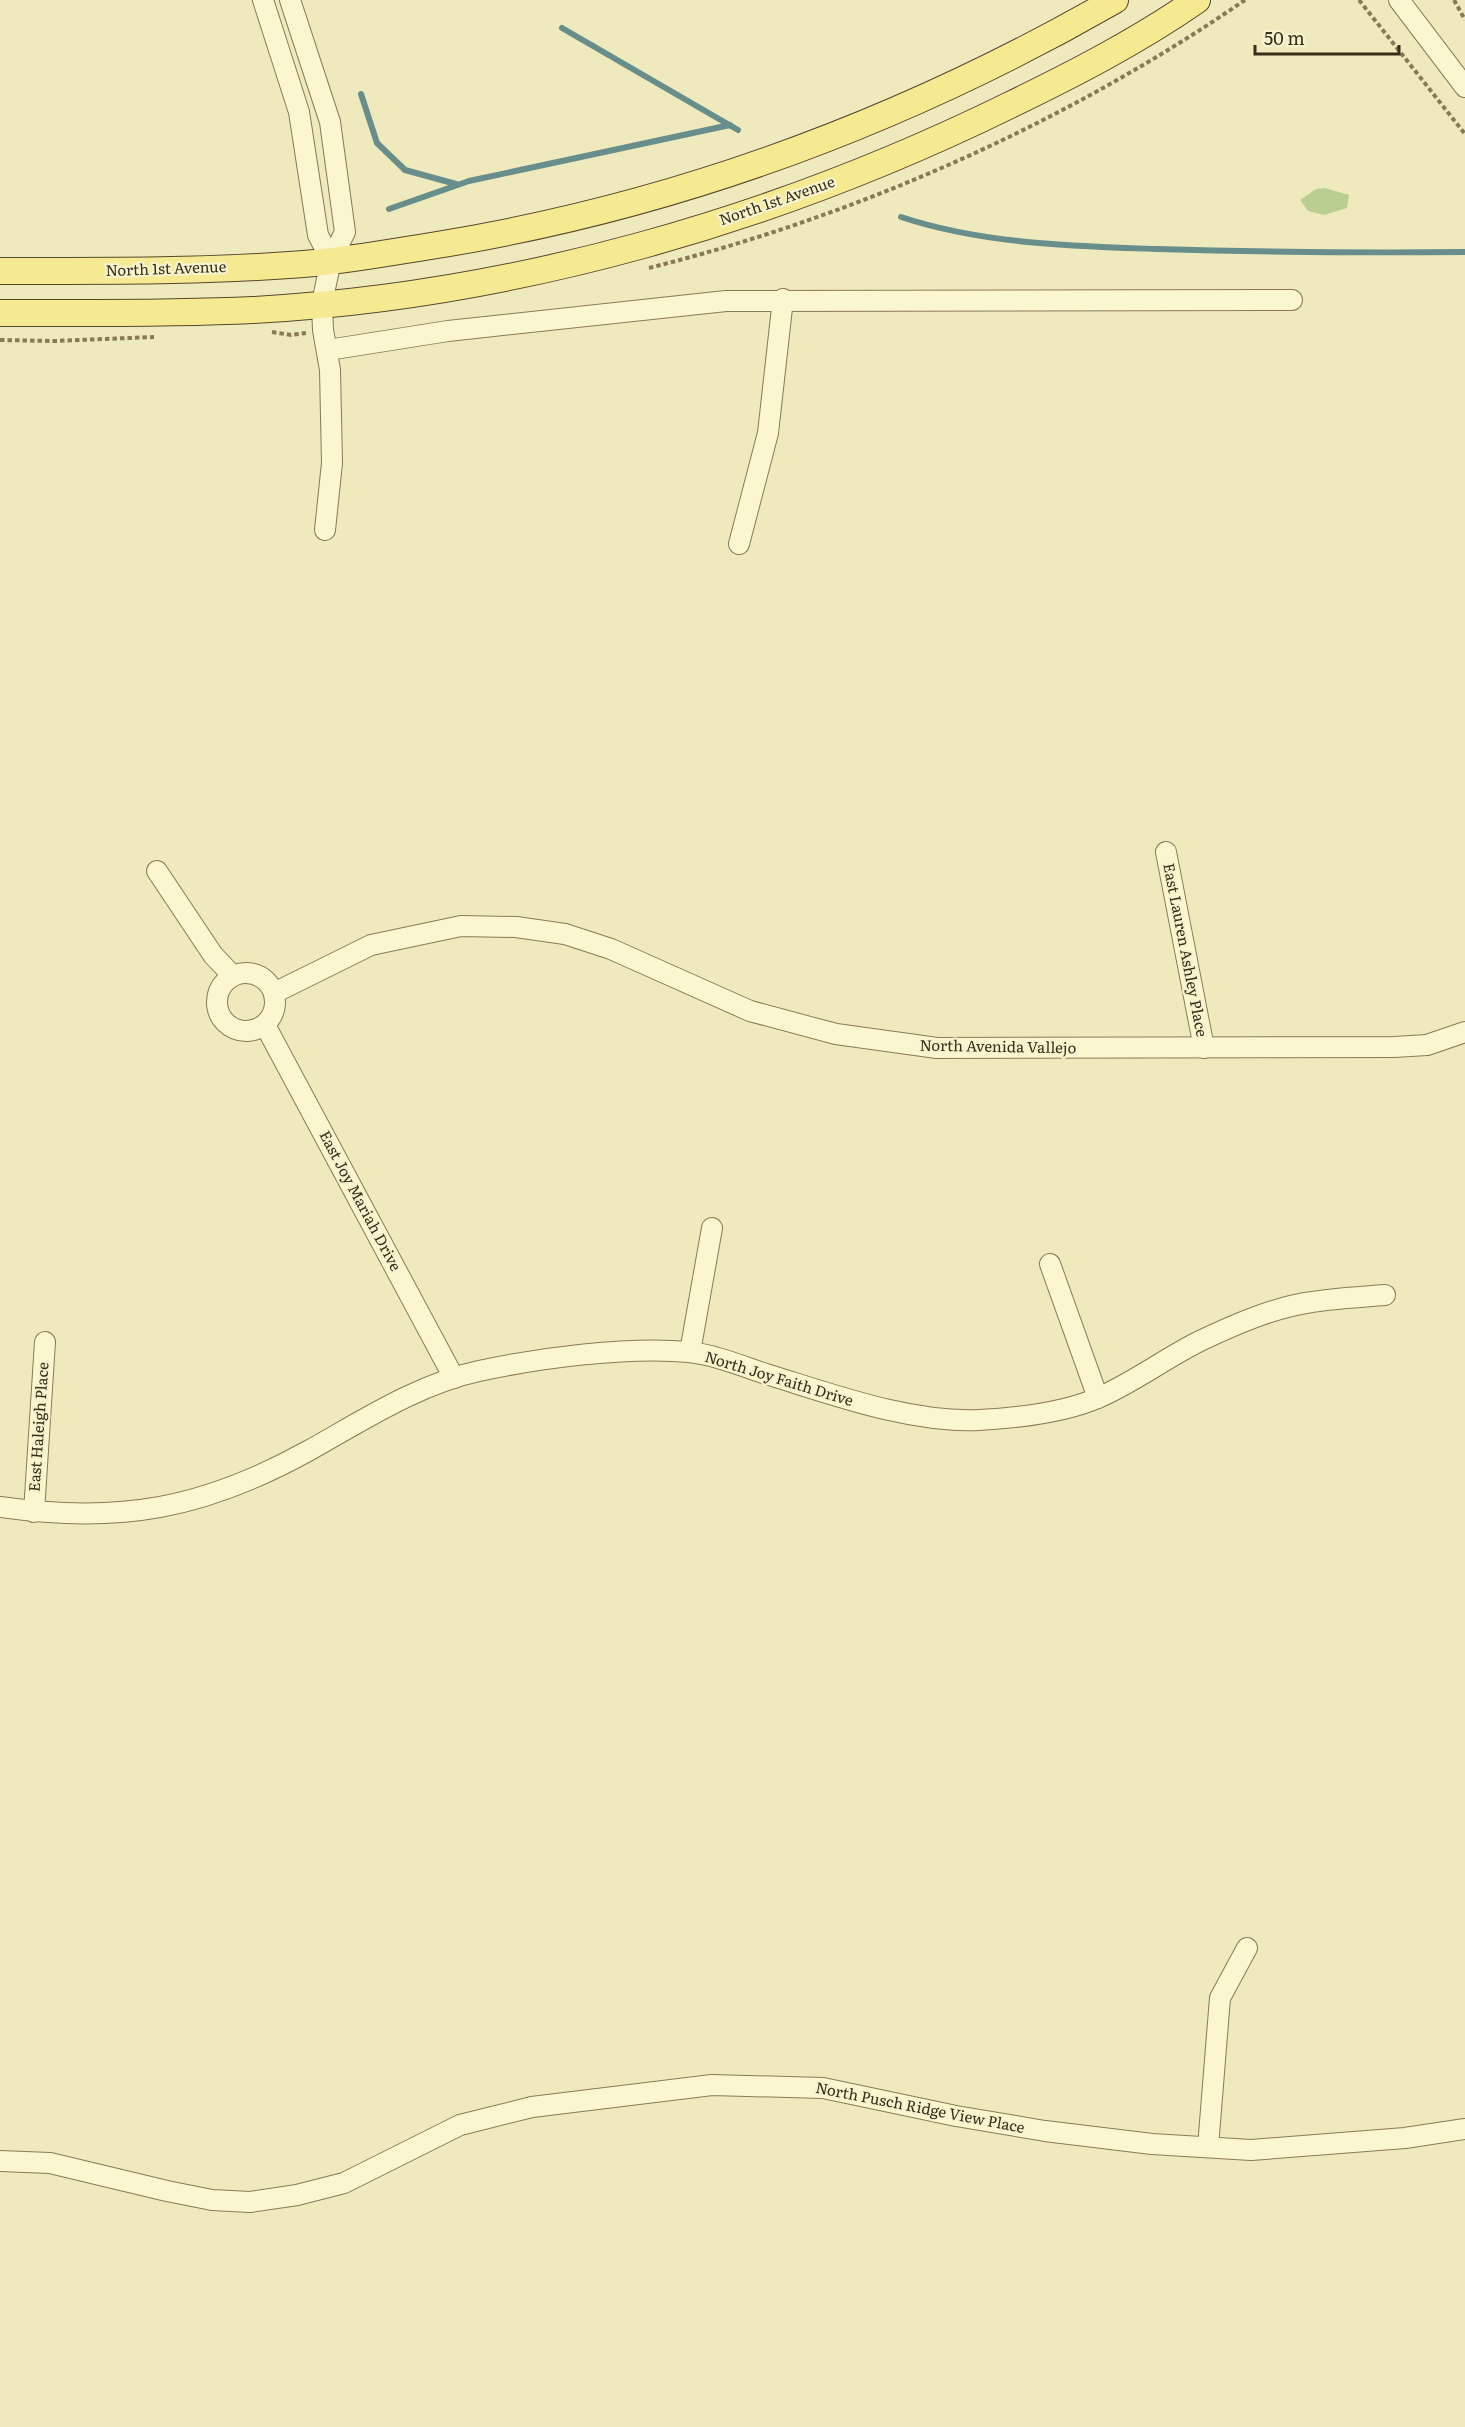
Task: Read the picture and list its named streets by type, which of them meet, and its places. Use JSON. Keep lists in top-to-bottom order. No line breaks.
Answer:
{"streets":{"main road":["North 1st Avenue"],"street":["East Lauren Ashley Place","North Avenida Vallejo","East Joy Mariah Drive","North Joy Faith Drive","East Haleigh Place","North Pusch Ridge View Place"]},"crossings":[["East Lauren Ashley Place","North Avenida Vallejo"],["North Avenida Vallejo","East Joy Mariah Drive"],["East Joy Mariah Drive","North Joy Faith Drive"],["North Joy Faith Drive","East Haleigh Place"]],"scale_bar":"50 m"}
